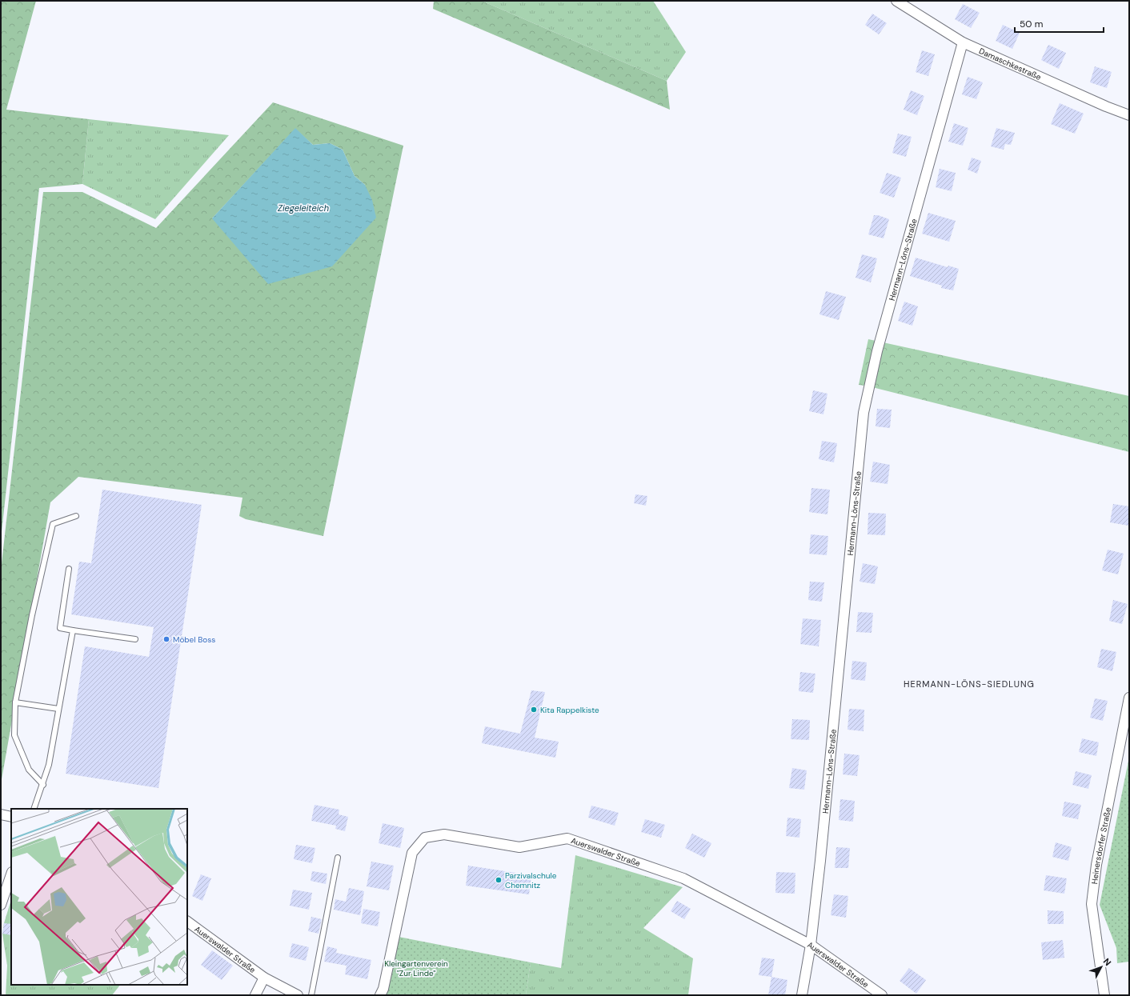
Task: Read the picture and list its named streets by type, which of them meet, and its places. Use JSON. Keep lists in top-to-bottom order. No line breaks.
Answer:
{"streets":{"street":["Damaschkestraße","Hermann-Löns-Straße","Heinersdorfer Straße","Auerswalder Straße"]},"crossings":[["Damaschkestraße","Hermann-Löns-Straße"],["Hermann-Löns-Straße","Auerswalder Straße"]],"districts":["HERMANN-LÖNS-SIEDLUNG"],"water":["Ziegeleiteich"],"parks":["Kleingartenverein \"Zur Linde\""],"places":["Möbel Boss","Kita Rappelkiste","Parzivalschule Chemnitz"],"scale_bar":"50 m","north":"top right"}
